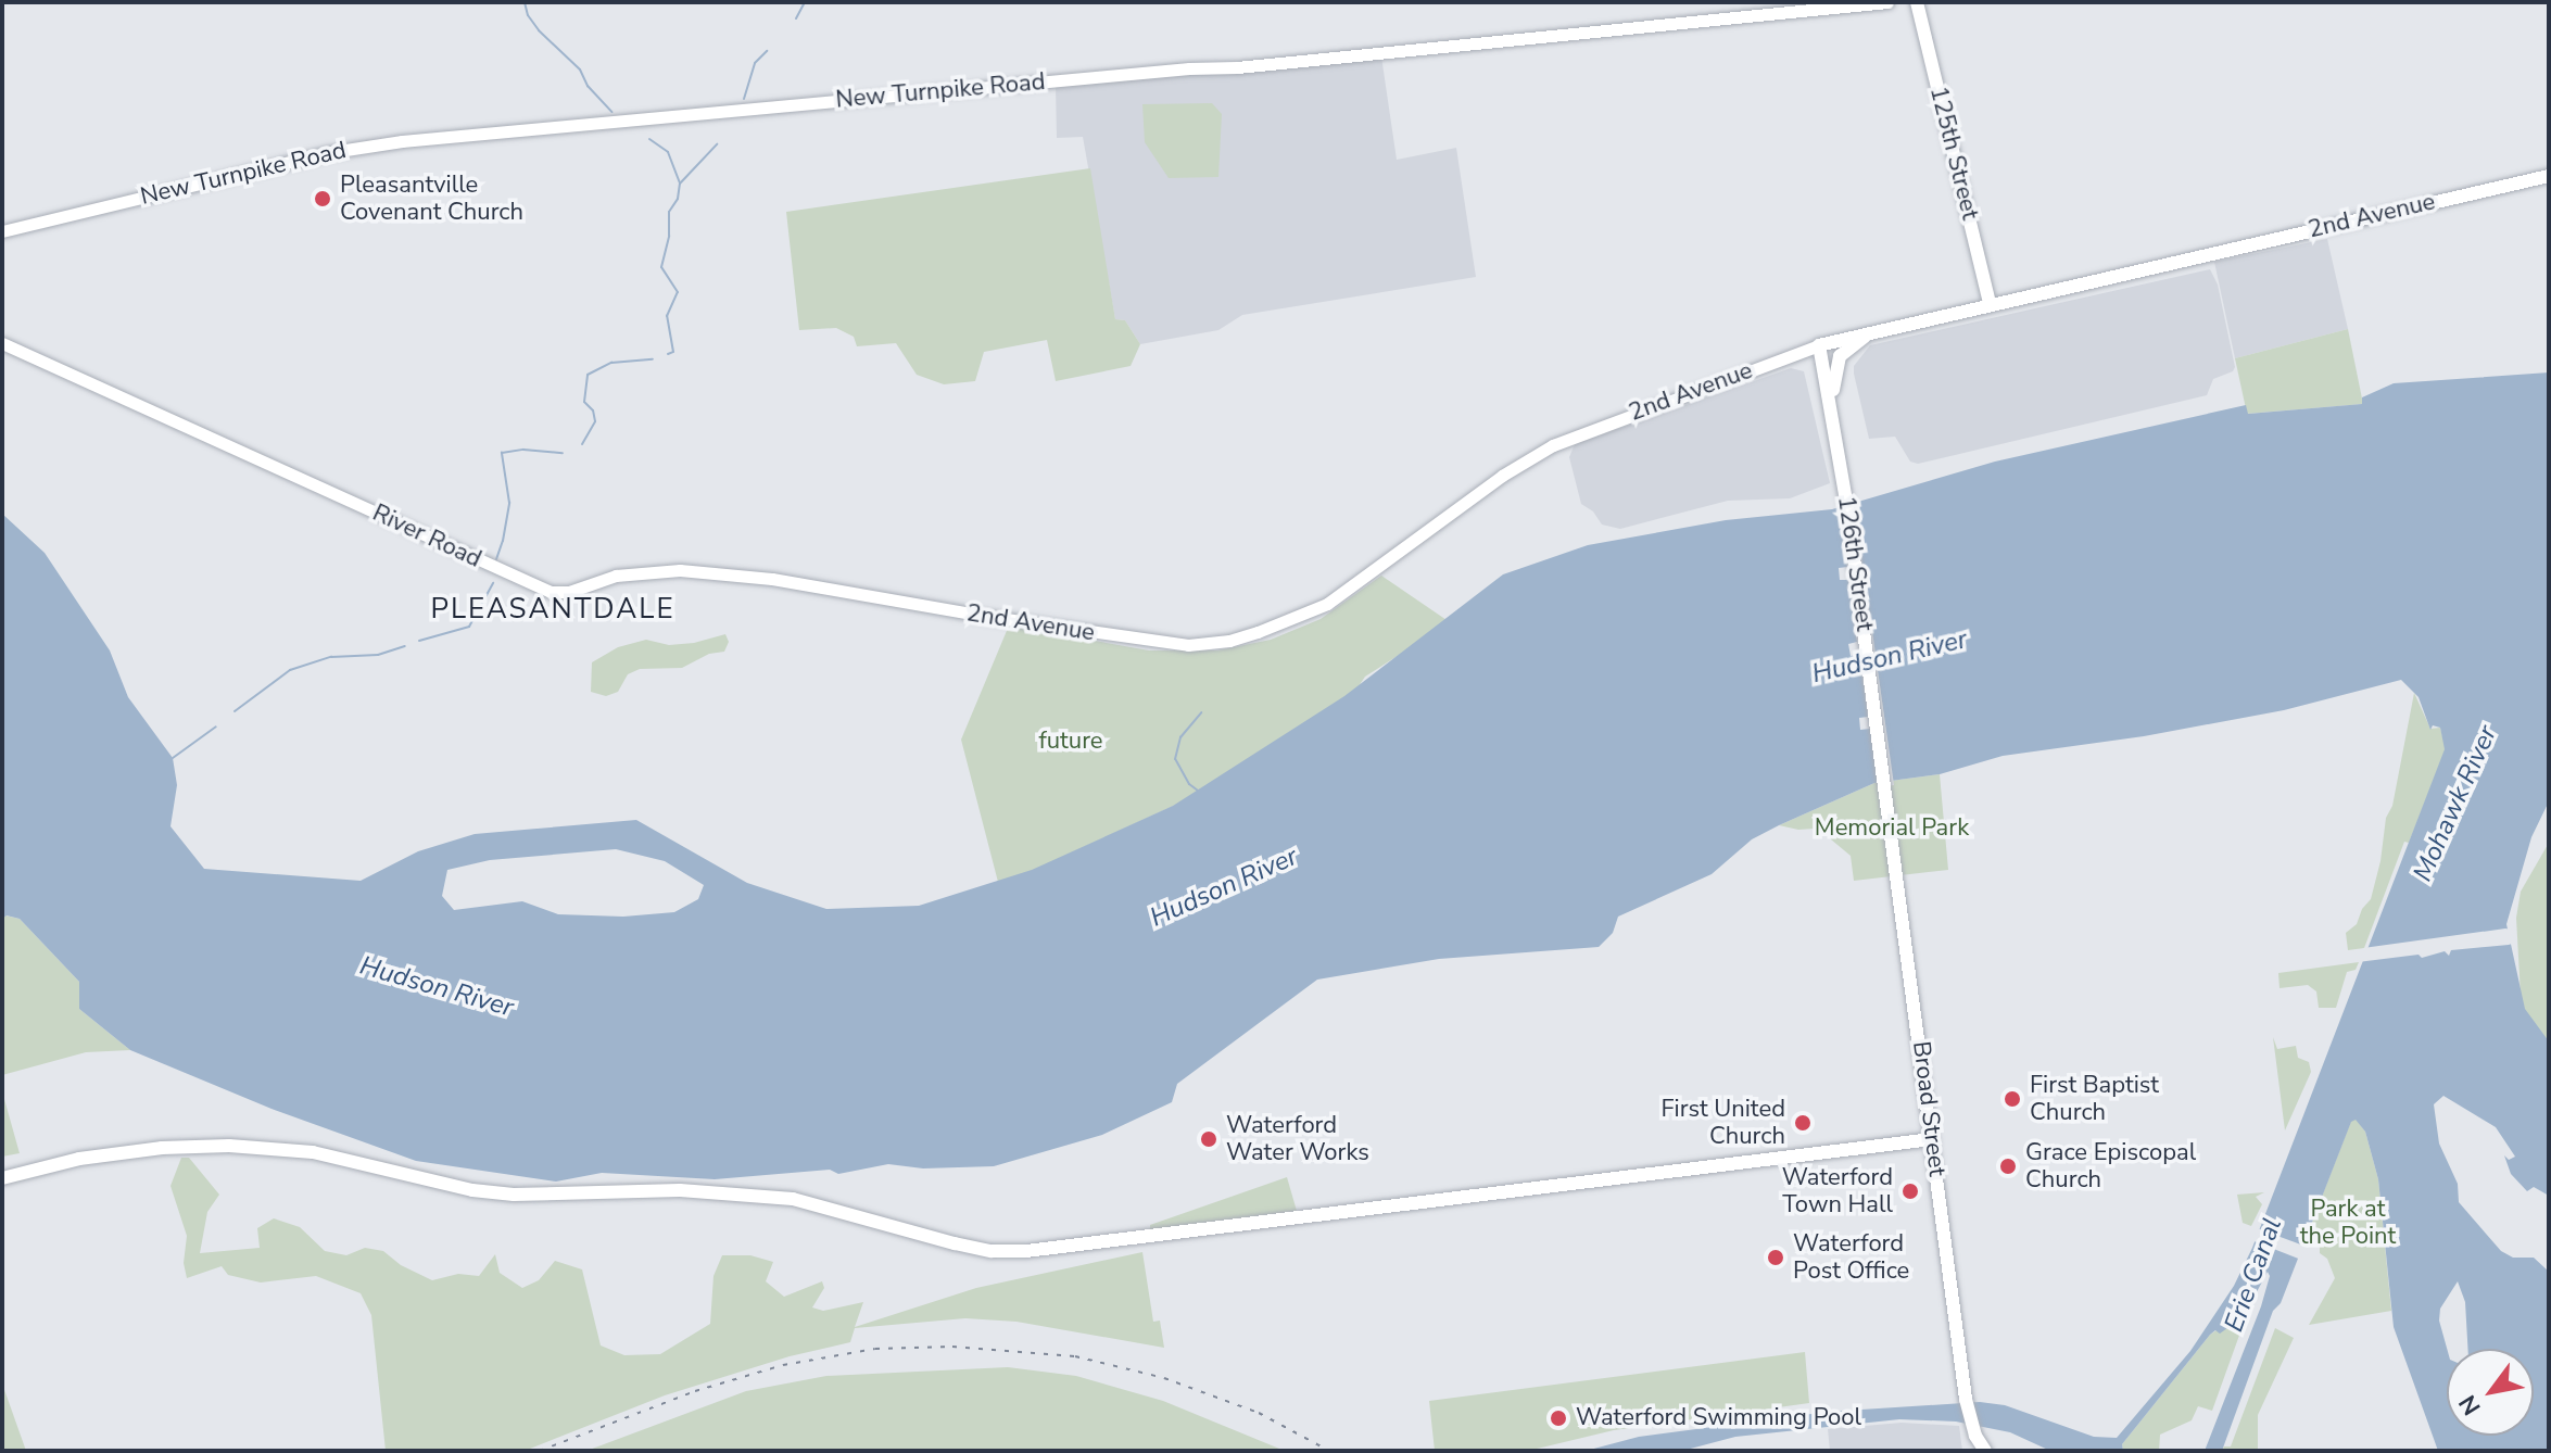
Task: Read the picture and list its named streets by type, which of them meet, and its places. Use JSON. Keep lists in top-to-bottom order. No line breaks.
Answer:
{"streets":{"main road":["125th Street","2nd Avenue","126th Street","Broad Street"],"street":["New Turnpike Road","River Road"]},"crossings":[["125th Street","2nd Avenue"],["2nd Avenue","River Road"],["2nd Avenue","126th Street"],["126th Street","Broad Street"]],"districts":["PLEASANTDALE"],"water":["Hudson River","Mohawk River","Erie Canal"],"parks":["future","Memorial Park","Park at the Point"],"places":["Pleasantville Covenant Church","First Baptist Church","First United Church","Waterford Water Works","Grace Episcopal Church","Waterford Town Hall","Waterford Post Office","Waterford Swimming Pool"],"north":"bottom left"}
